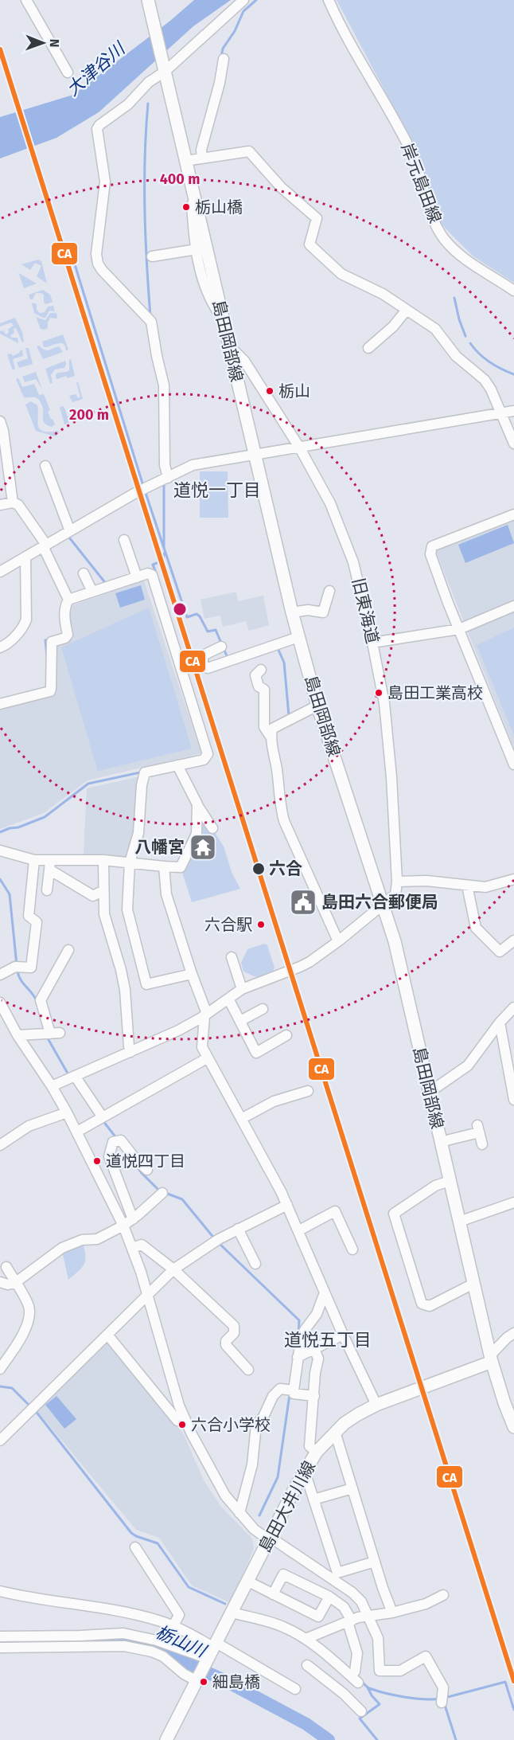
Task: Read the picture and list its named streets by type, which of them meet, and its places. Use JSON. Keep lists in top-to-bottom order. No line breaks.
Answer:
{"streets":{"main road":["島田岡部線","島田大井川線"],"street":["岸元島田線","旧東海道"]},"crossings":[["島田岡部線","旧東海道"],["島田岡部線","島田大井川線"]],"districts":["道悦一丁目","道悦五丁目"],"water":["大津谷川","栃山川"],"places":{"other":["栃山橋","栃山","島田工業高校","六合","六合駅","道悦四丁目","六合小学校","細島橋"],"temple":["八幡宮"],"public building":["島田六合郵便局"]},"lines":["transit line CA"],"north":"right","rings":["400 m","200 m"]}
